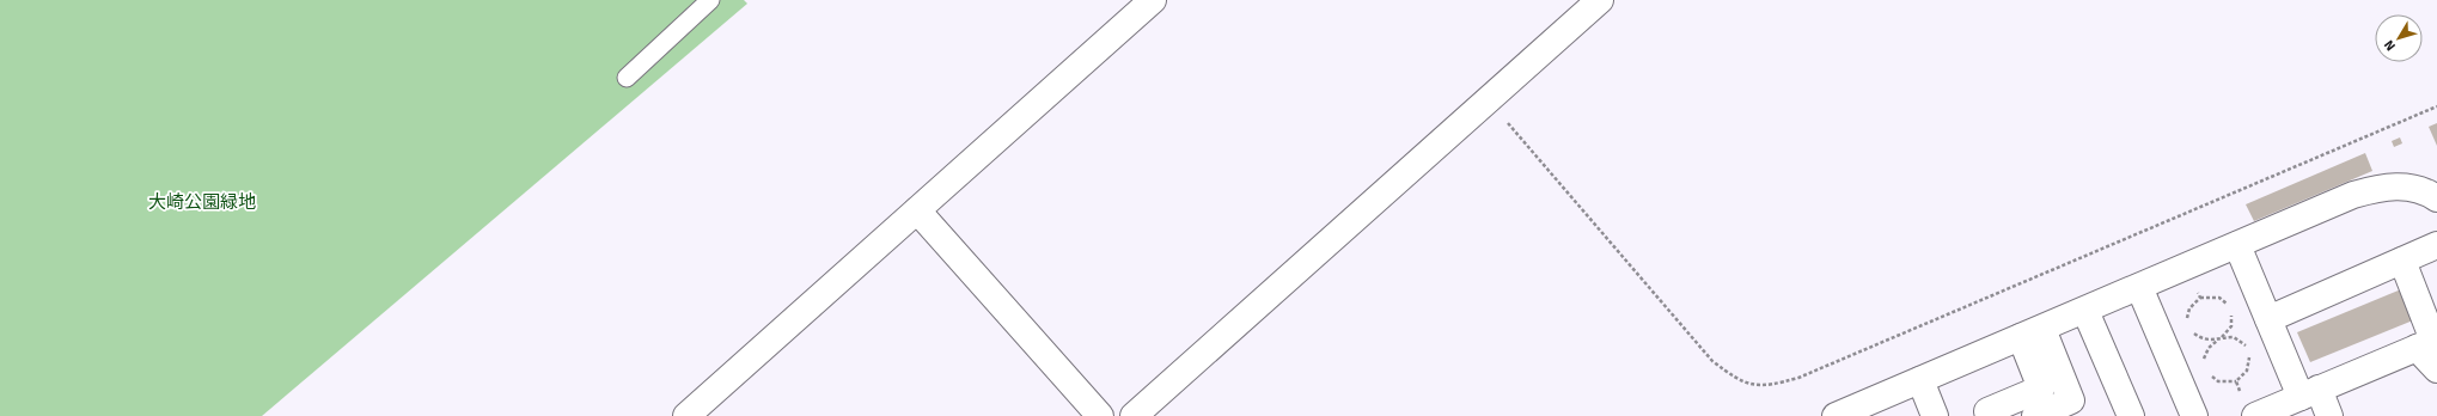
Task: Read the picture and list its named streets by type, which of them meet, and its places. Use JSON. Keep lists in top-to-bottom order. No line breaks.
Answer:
{"parks":["大崎公園緑地"],"north":"bottom left"}
